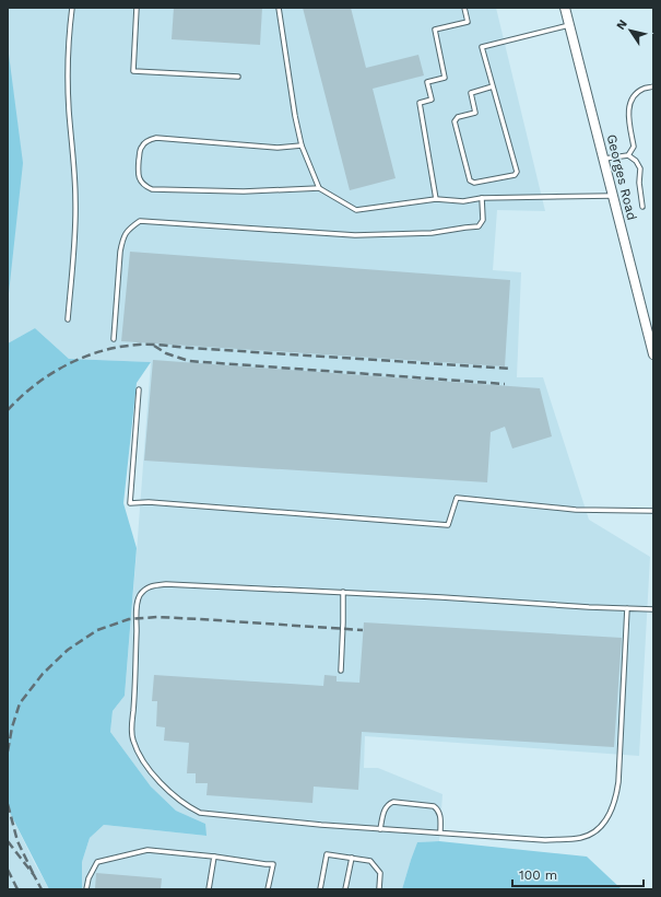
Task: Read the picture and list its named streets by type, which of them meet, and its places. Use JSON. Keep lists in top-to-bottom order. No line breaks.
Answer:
{"streets":{"street":["Georges Road"]},"scale_bar":"100 m","north":"top left"}
